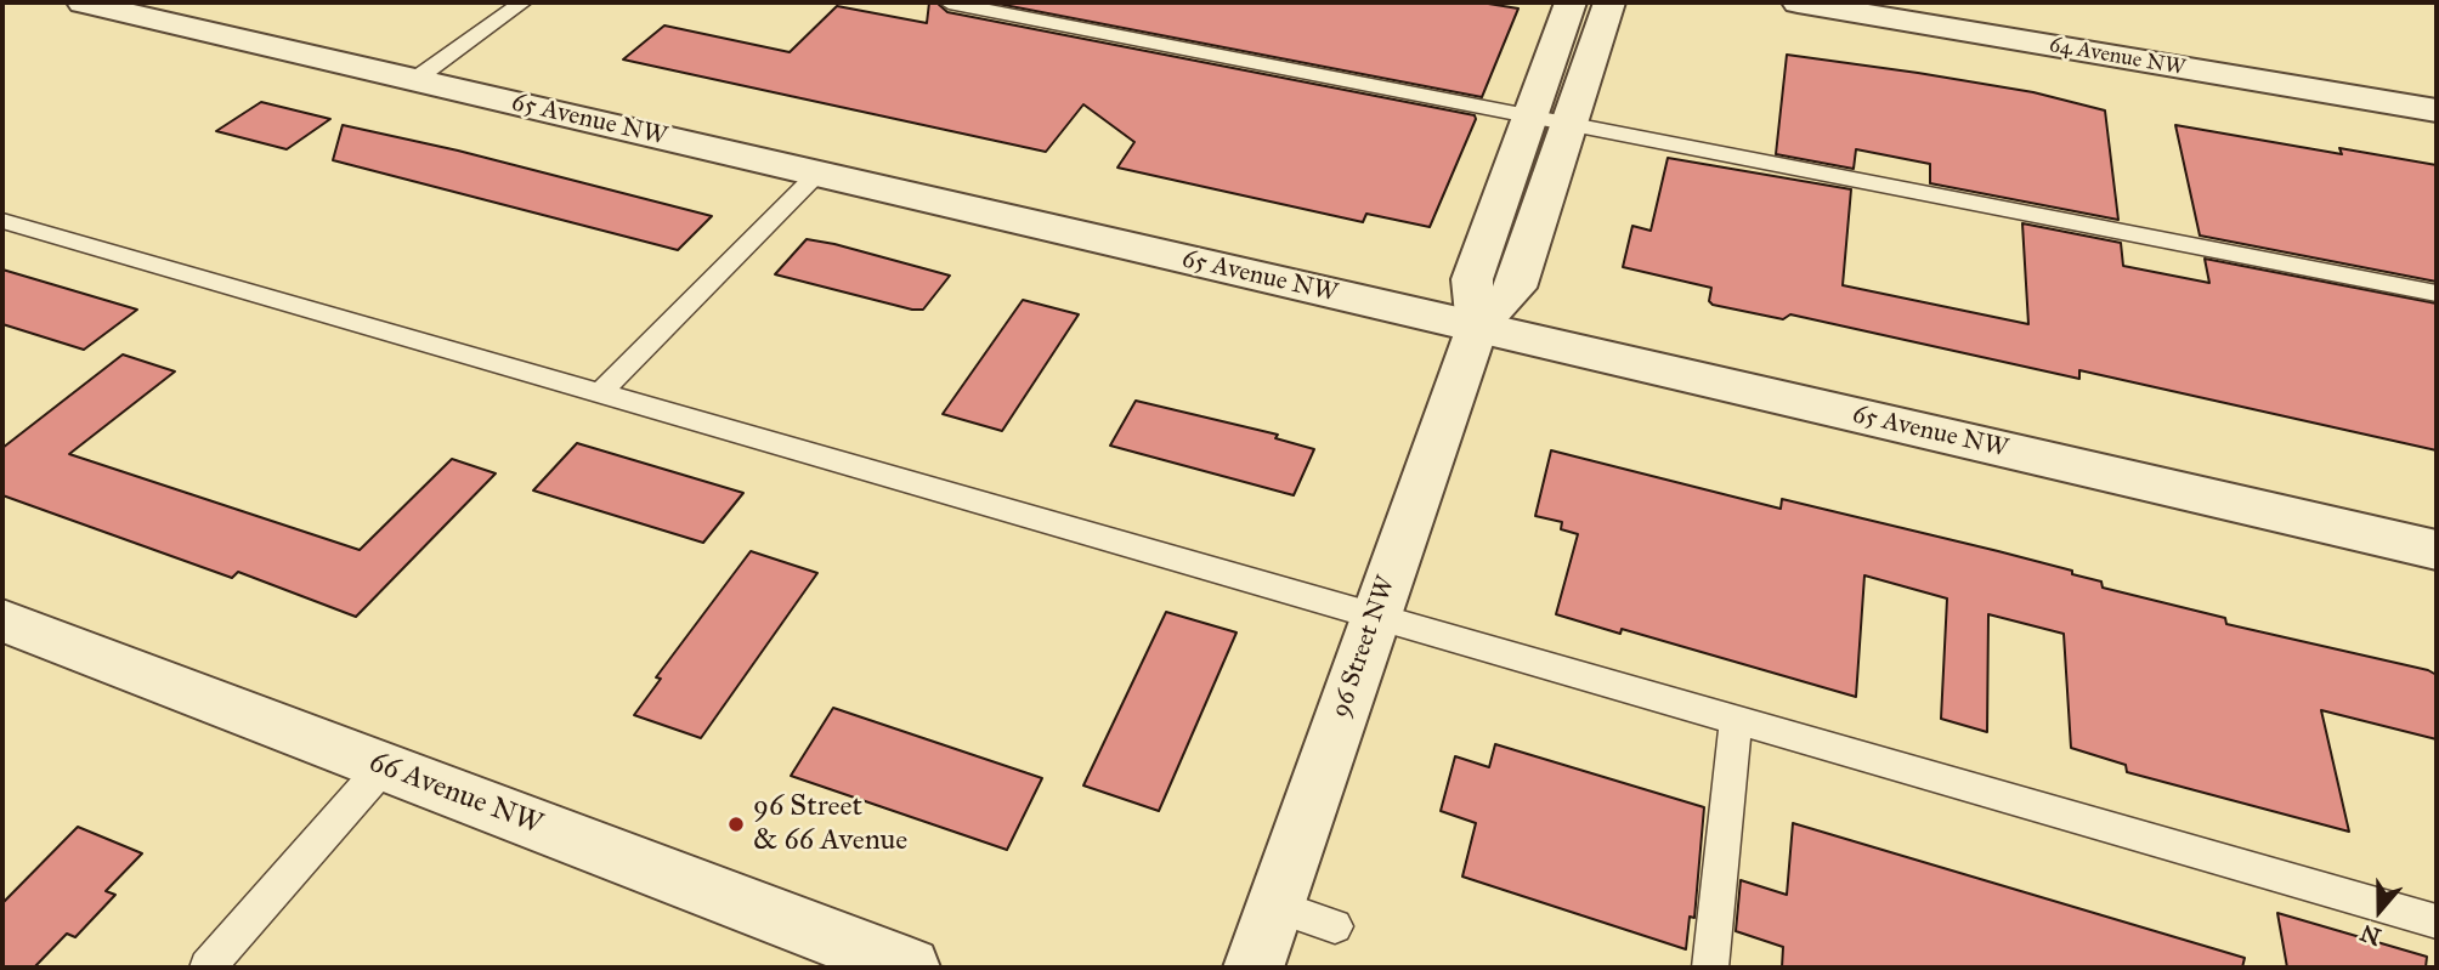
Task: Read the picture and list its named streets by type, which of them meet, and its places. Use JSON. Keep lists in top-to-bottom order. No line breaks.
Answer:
{"streets":{"street":["64 Avenue NW","65 Avenue NW","96 Street NW","66 Avenue NW"]},"crossings":[["65 Avenue NW","96 Street NW"]],"places":["96 Street & 66 Avenue"],"north":"bottom"}
